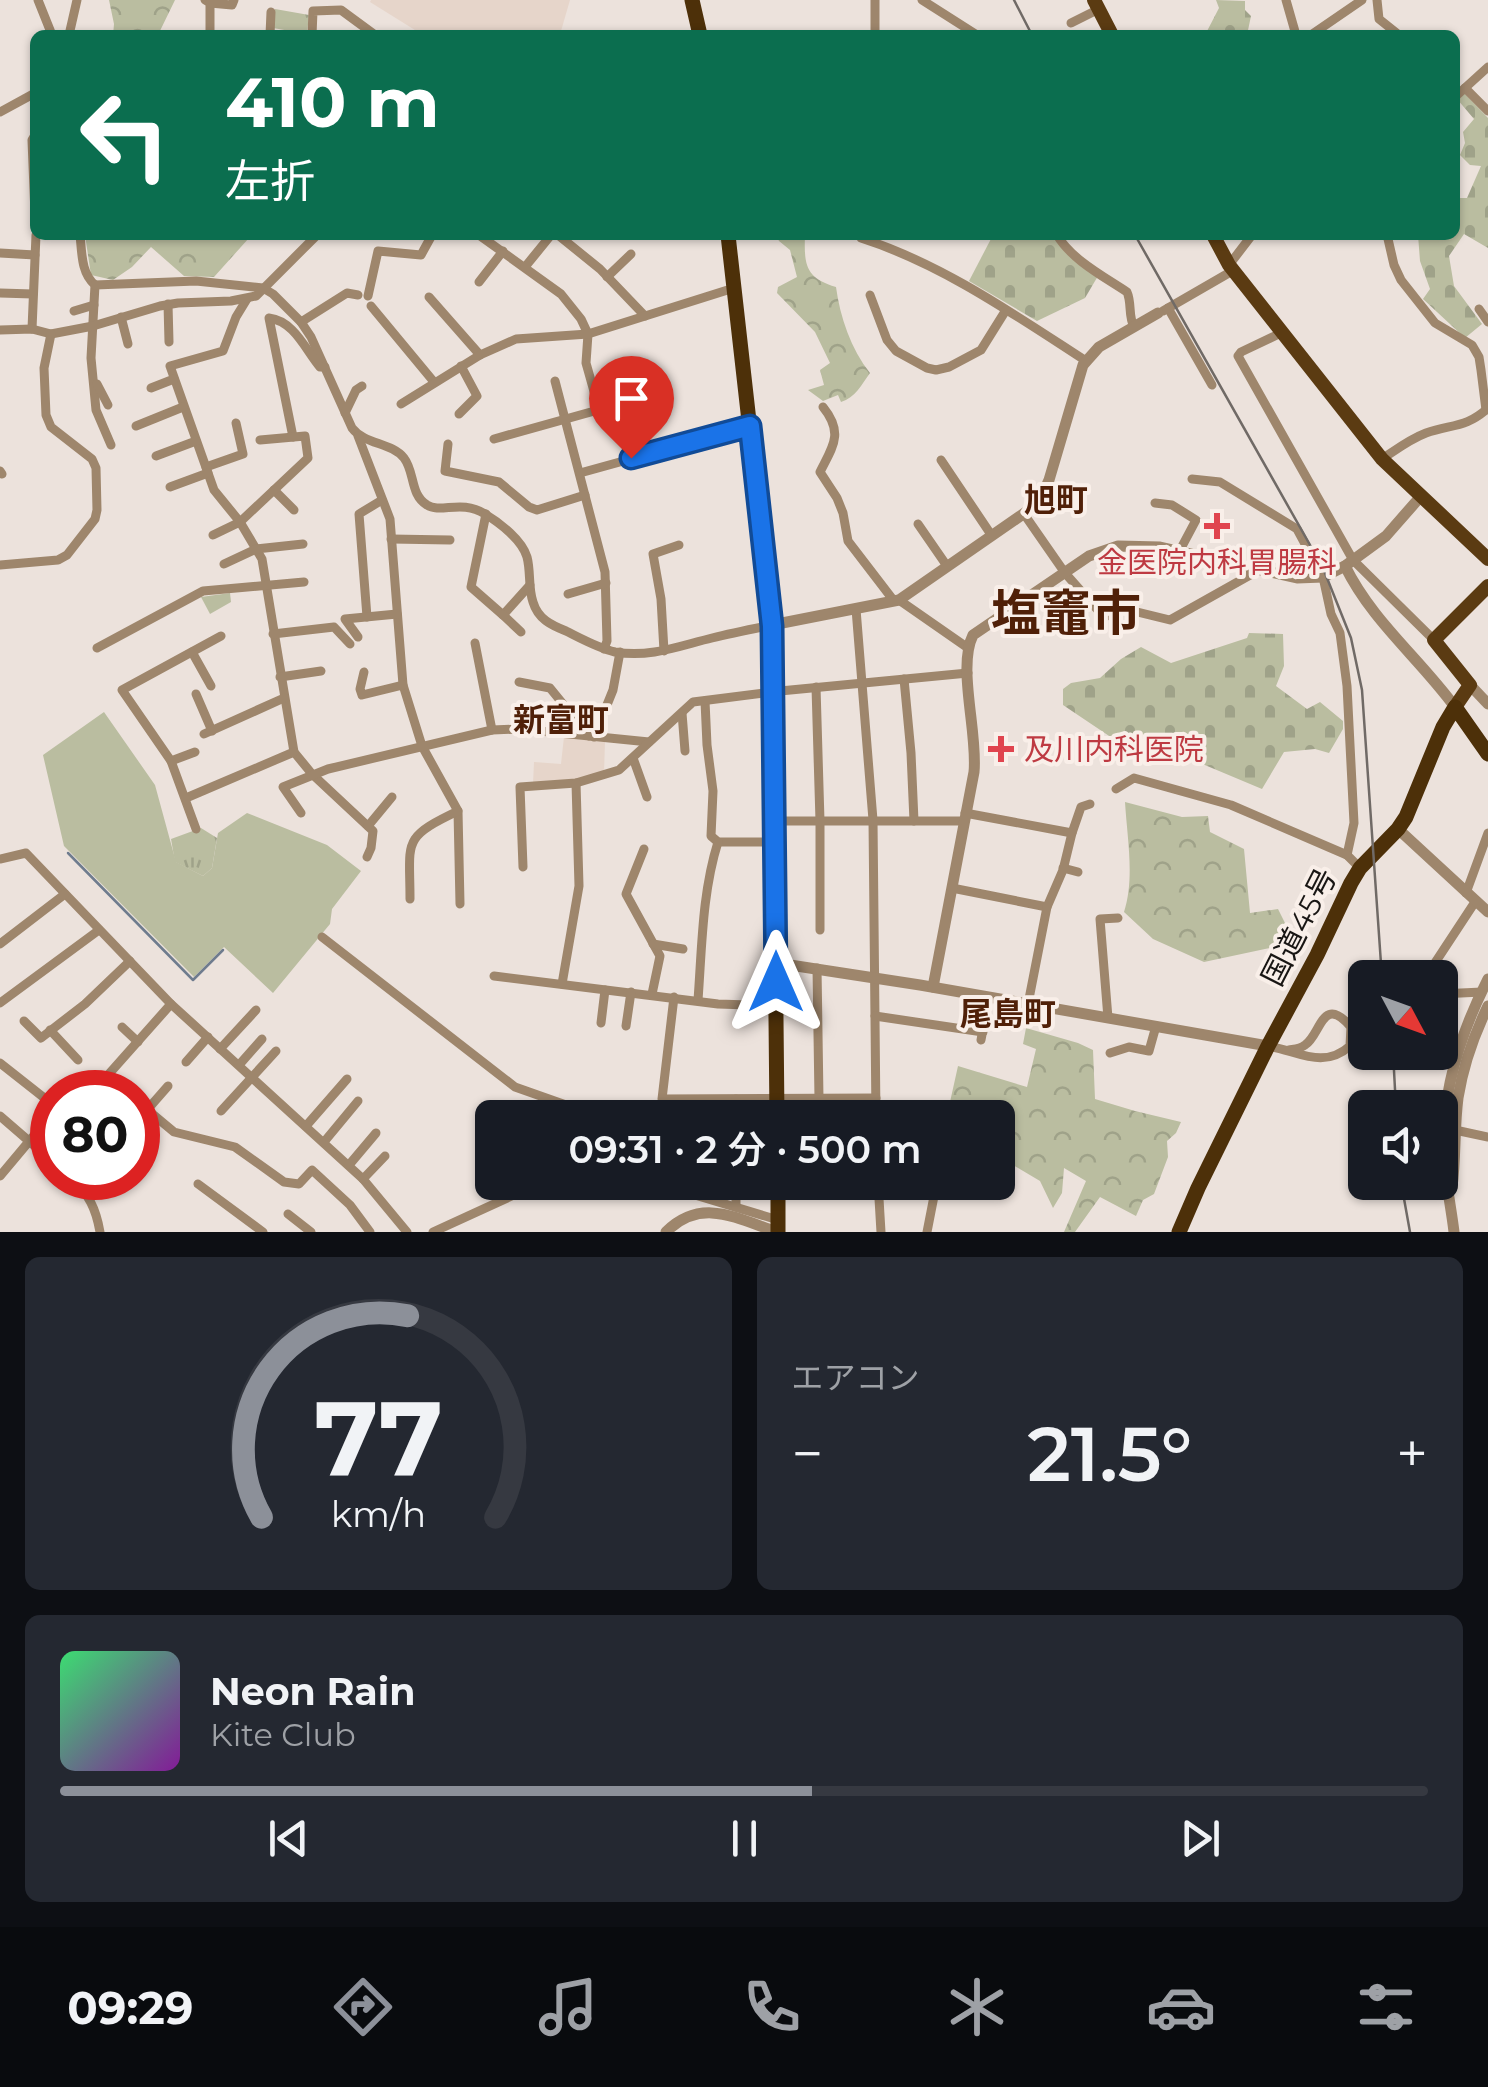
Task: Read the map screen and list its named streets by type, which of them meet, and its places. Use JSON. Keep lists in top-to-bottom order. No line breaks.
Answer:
{"streets":{"highway":["国道45号"]},"districts":["旭町","塩竈市","新富町","尾島町"],"places":{"health":["金医院内科胃腸科","及川内科医院"]},"north":"bottom right","page":{"turn":["410 m","左折"],"limit":"80","trip":"09:31 · 2 分 · 500 m","tile":"エアコン","heat":["−","21.5°","+"],"song":["Neon Rain","Kite Club"],"tabs":"09:29","gauge":["77","km/h"]}}
